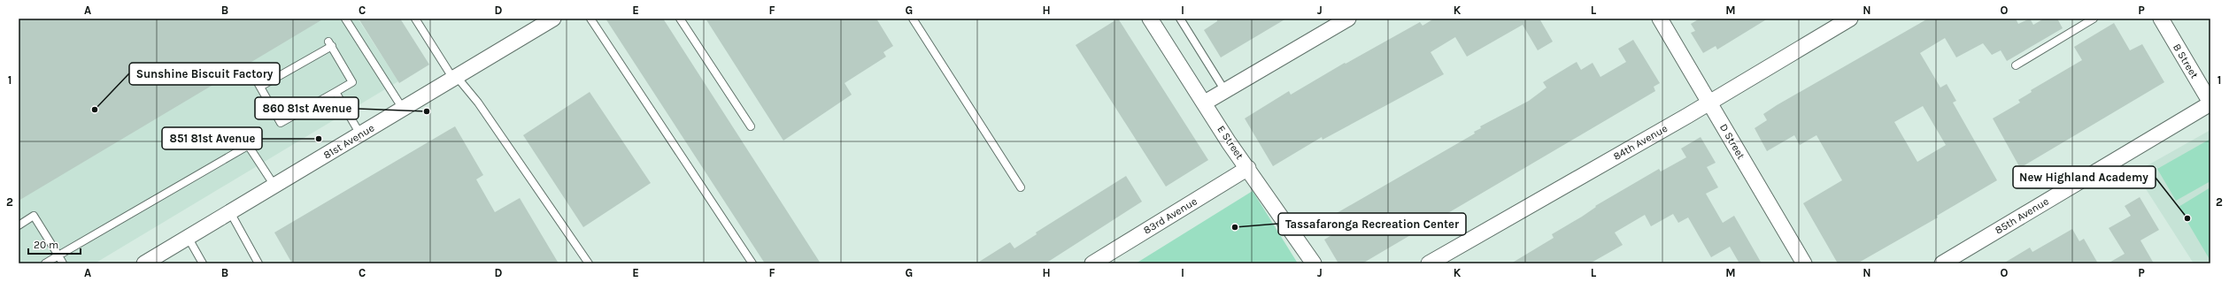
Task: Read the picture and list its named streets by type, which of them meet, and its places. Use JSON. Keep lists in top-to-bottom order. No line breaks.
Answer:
{"streets":{"street":["B Street","81st Avenue","D Street","E Street","84th Avenue","83rd Avenue","85th Avenue"]},"crossings":[["B Street","85th Avenue"],["D Street","84th Avenue"],["E Street","83rd Avenue"]],"places":["Sunshine Biscuit Factory","860 81st Avenue","851 81st Avenue","New Highland Academy","Tassafaronga Recreation Center"],"scale_bar":"20 m","grid":{"columns":["A","B","C","D","E","F","G","H","I","J","K","L","M","N","O","P"],"rows":["1","2"]}}
